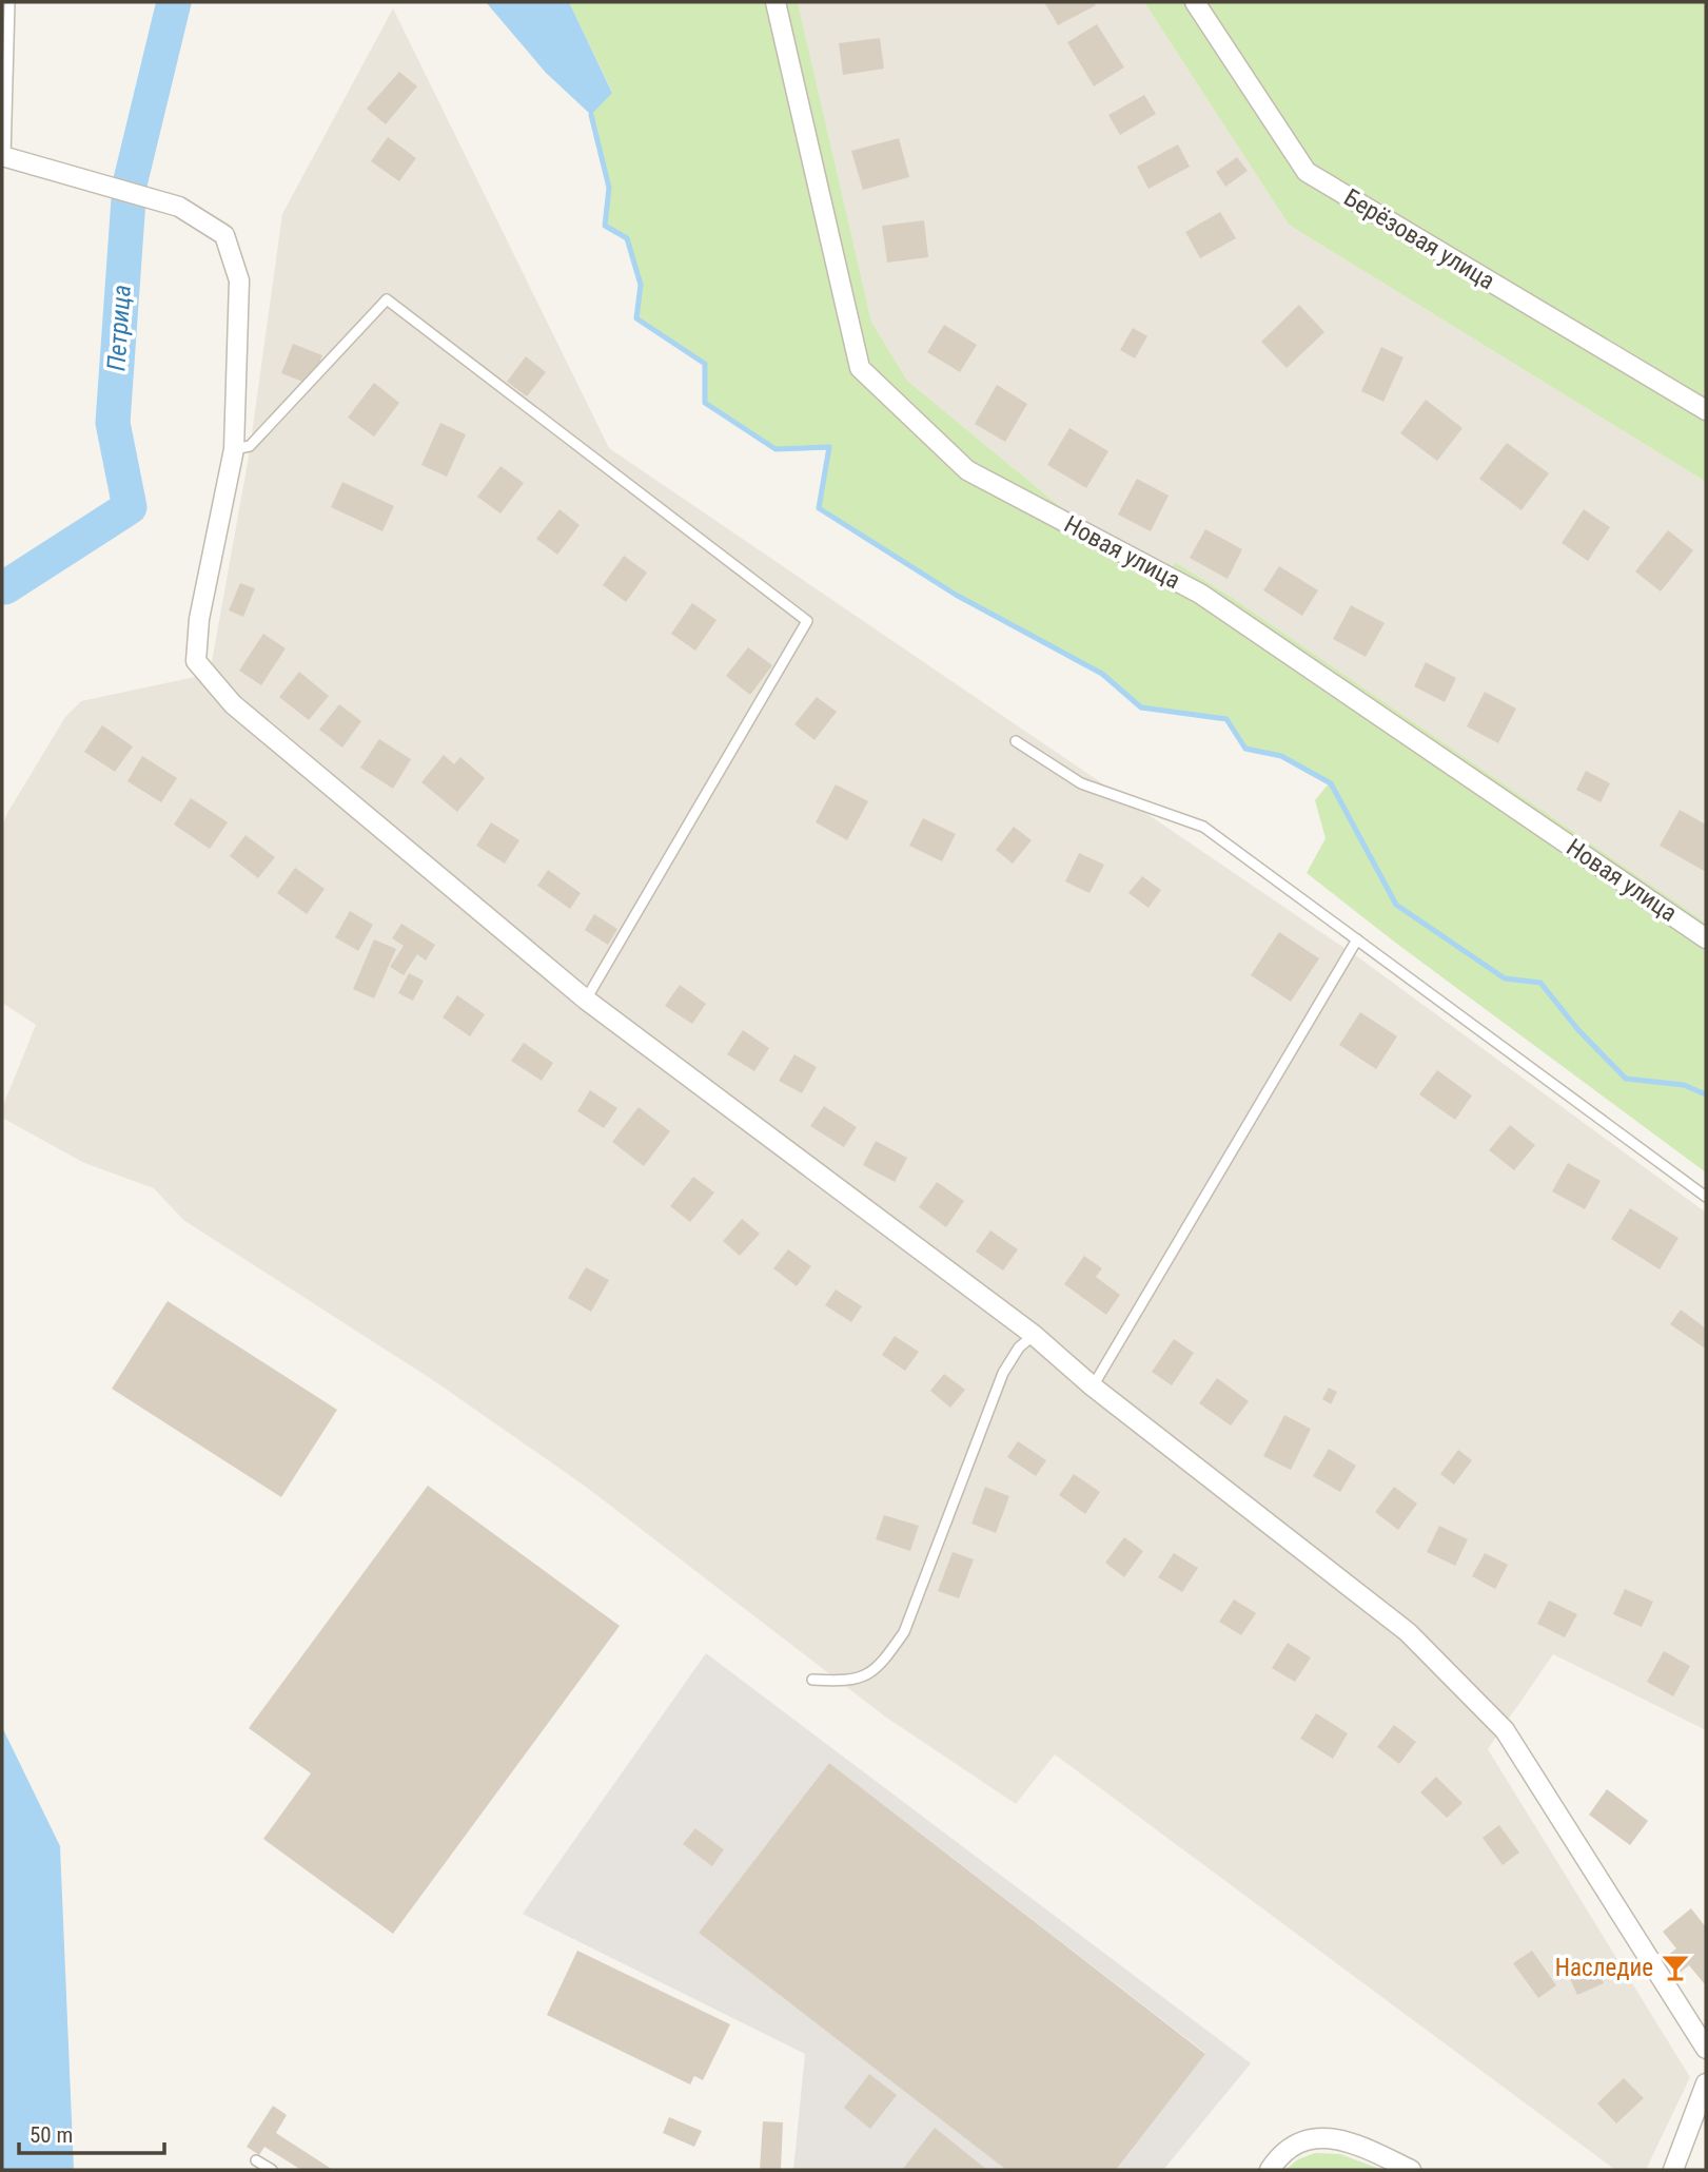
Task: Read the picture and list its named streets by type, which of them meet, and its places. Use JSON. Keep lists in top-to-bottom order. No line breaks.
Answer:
{"streets":{"street":["Берёзовая улица","Новая улица"]},"water":["Петрица"],"places":{"bar":["Наследие"]},"scale_bar":"50 m"}
